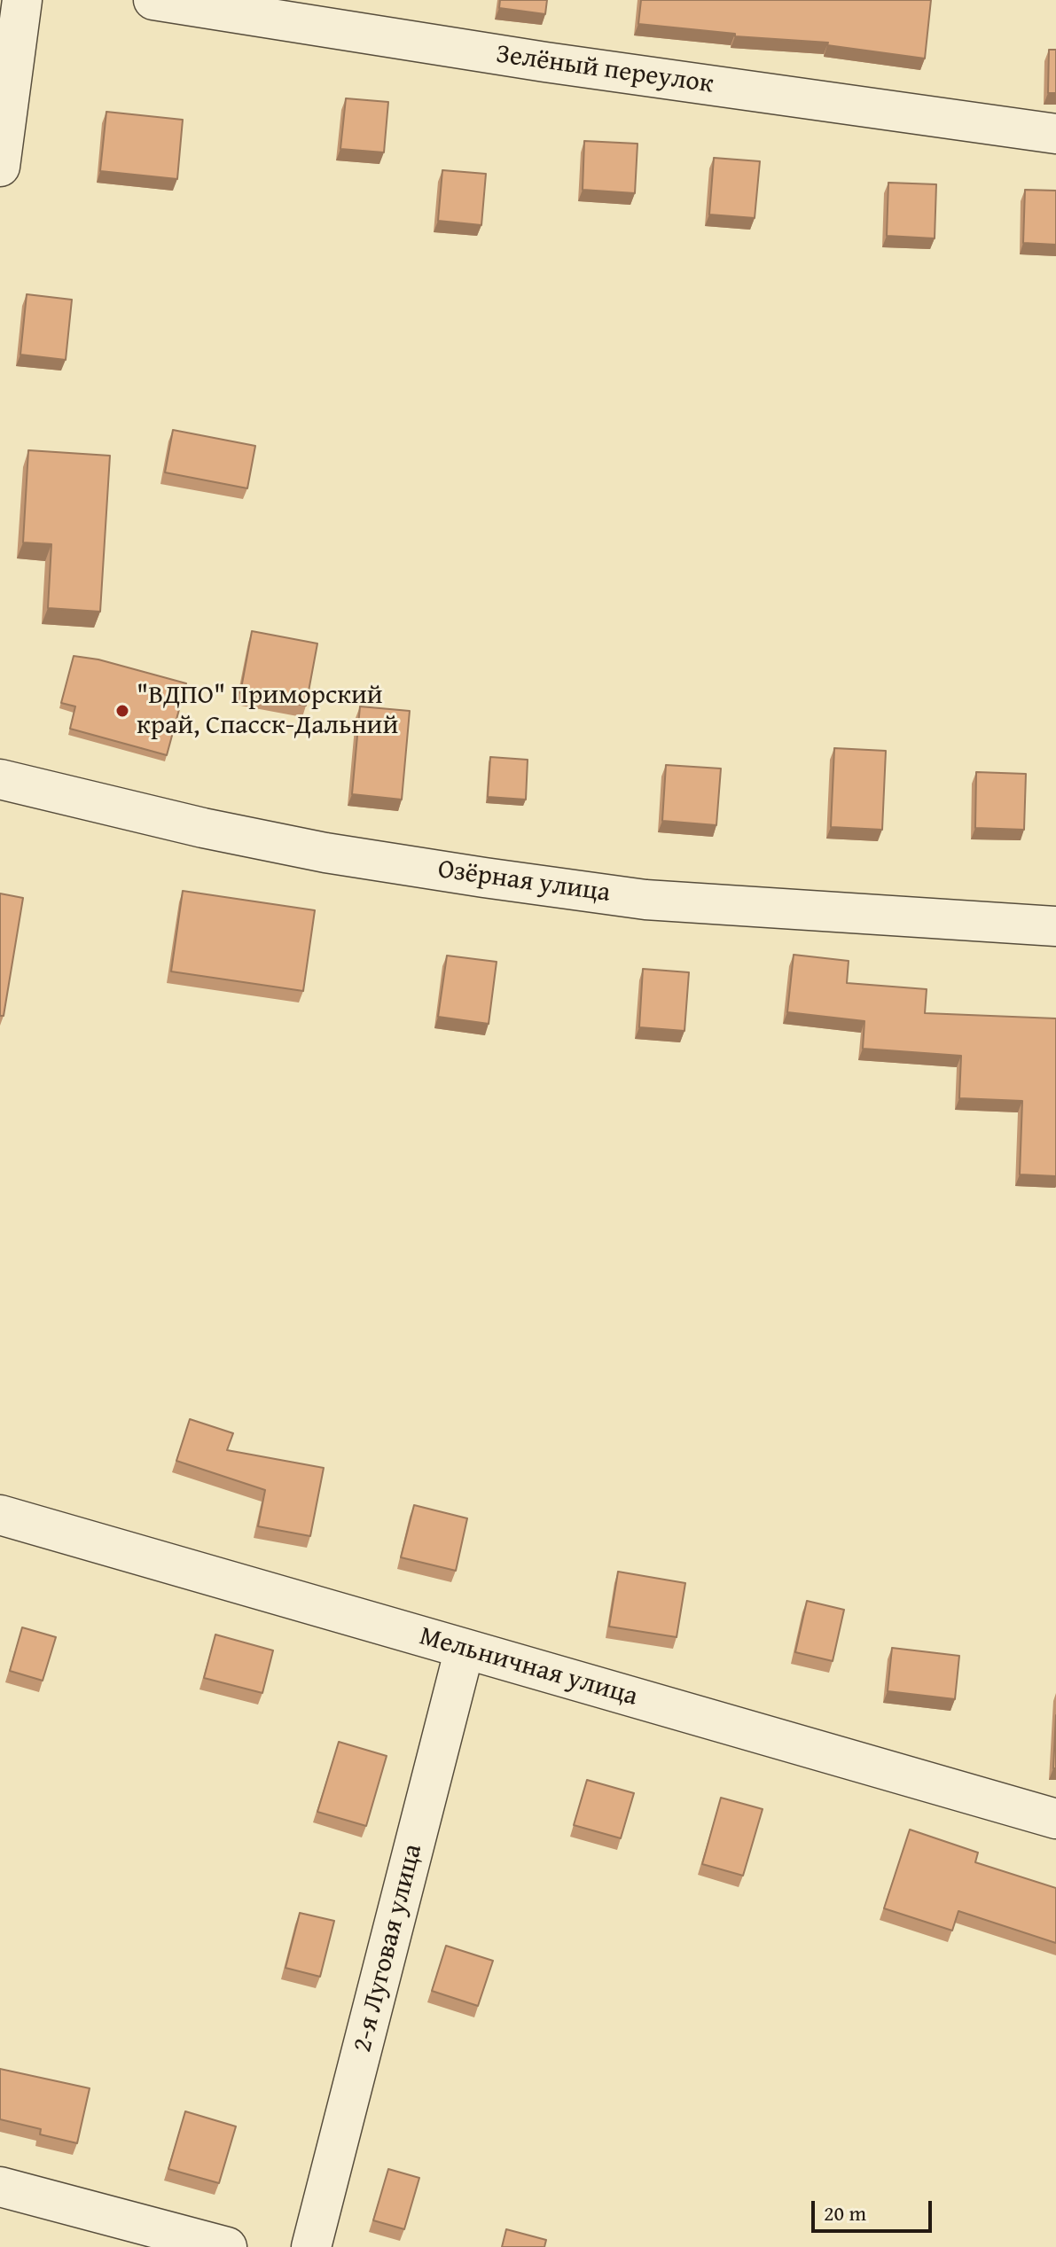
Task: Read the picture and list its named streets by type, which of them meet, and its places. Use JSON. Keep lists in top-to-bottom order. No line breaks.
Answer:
{"streets":{"street":["Зелёный переулок","Озёрная улица","Мельничная улица","2-я Луговая улица"]},"crossings":[["Мельничная улица","2-я Луговая улица"]],"places":["\"ВДПО\" Приморский край, Спасск-Дальний"],"scale_bar":"20 m"}
